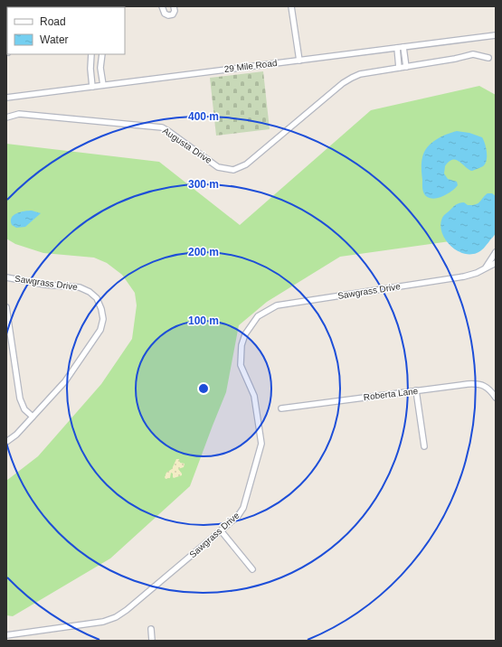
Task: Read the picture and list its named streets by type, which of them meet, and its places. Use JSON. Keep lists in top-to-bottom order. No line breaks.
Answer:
{"streets":{"street":["29 Mile Road","Augusta Drive","Sawgrass Drive","Roberta Lane"]},"legend":["Road","Water"],"rings":["400 m","300 m","200 m","100 m"]}
